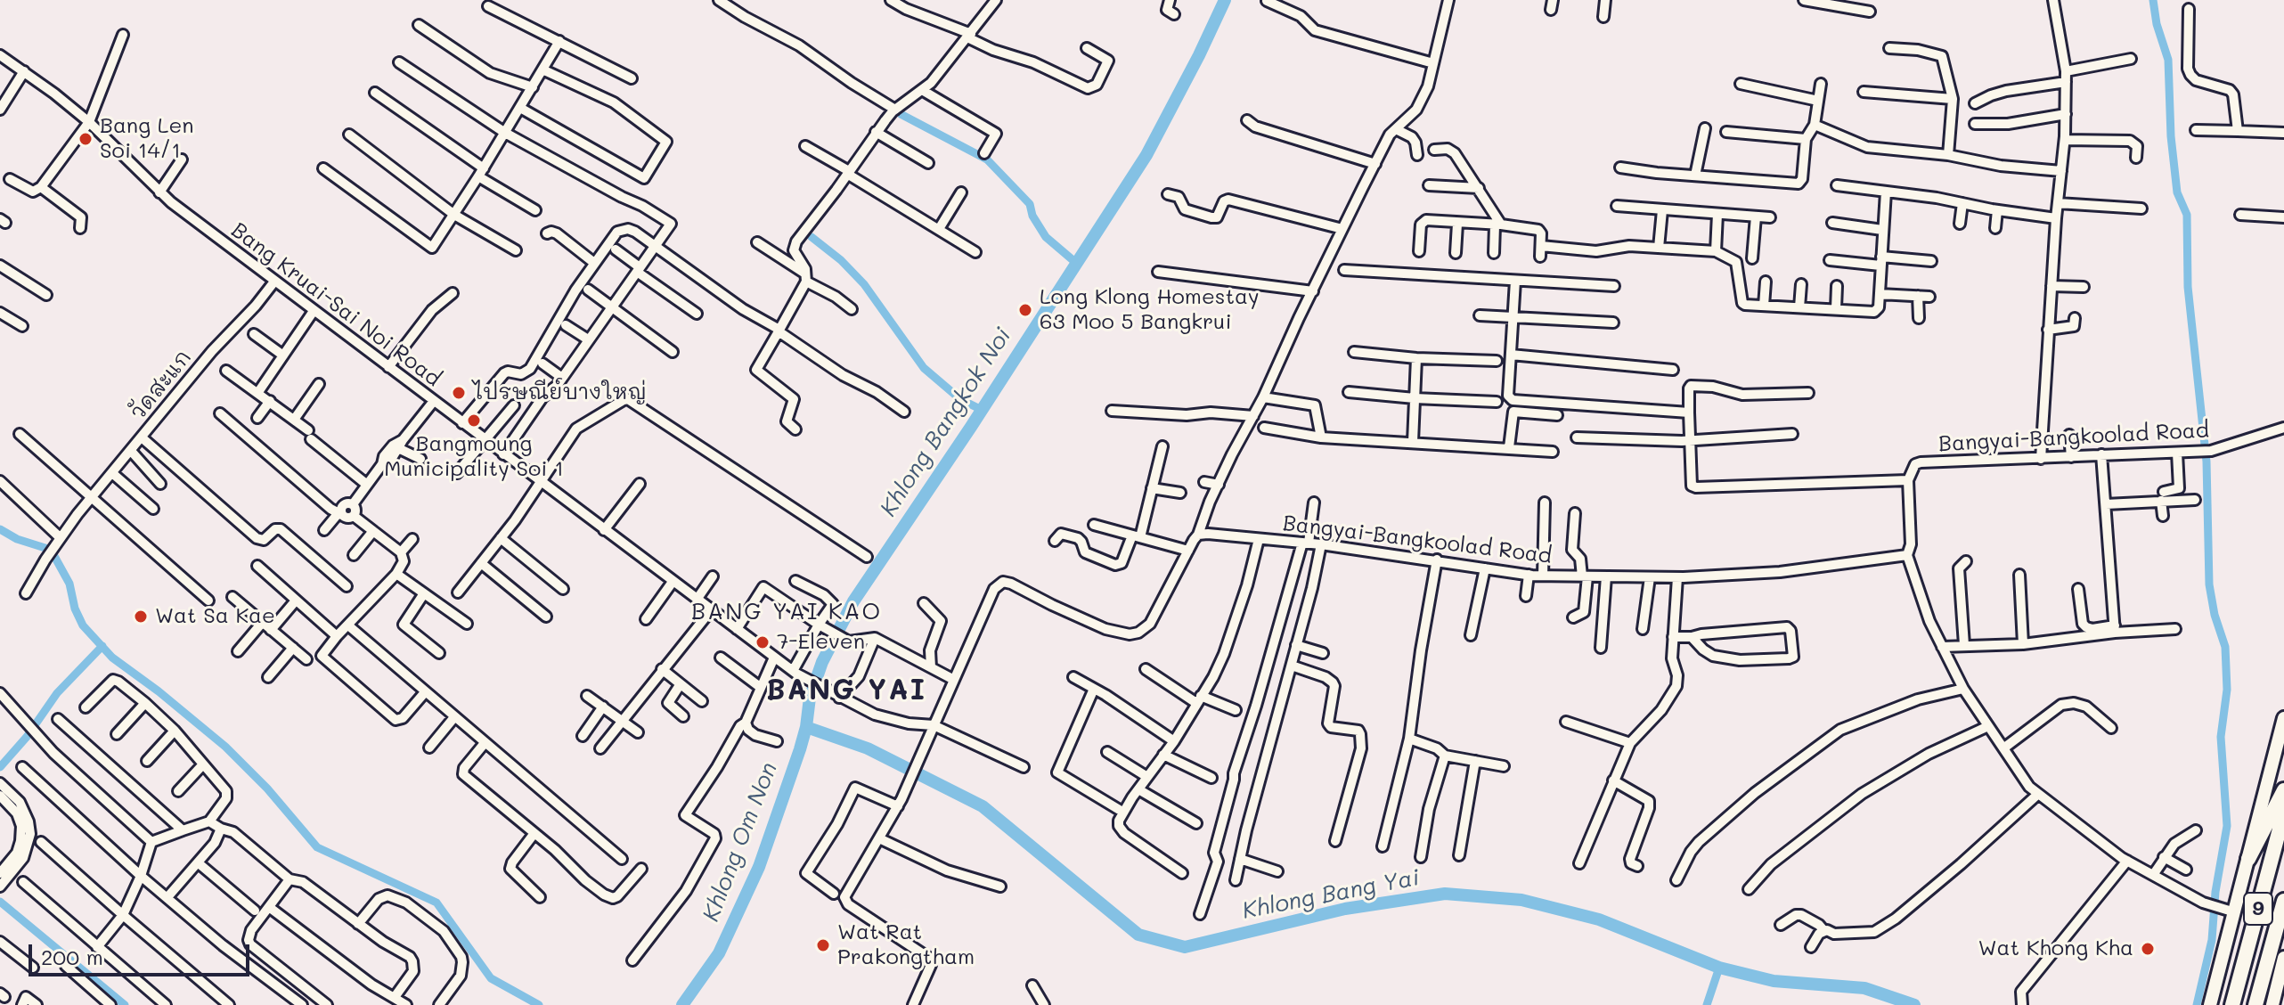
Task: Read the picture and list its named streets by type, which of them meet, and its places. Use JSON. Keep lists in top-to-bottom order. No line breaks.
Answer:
{"streets":{"highway":["9"],"street":["Bang Kruai-Sai Noi Road","วัดสะแก","Bangyai-Bangkoolad Road"]},"crossings":[["Bang Kruai-Sai Noi Road","วัดสะแก"]],"districts":["BANG YAI KAO","BANG YAI"],"water":["Khlong Bangkok Noi","Khlong Om Non","Khlong Bang Yai"],"places":["Bang Len Soi 14/1","Long Klong Homestay 63 Moo 5 Bangkrui","ไปรษณีย์บางใหญ่","Bangmoung Municipality Soi 1","Wat Sa Kae","7-Eleven","Wat Rat Prakongtham","Wat Khong Kha"],"scale_bar":"200 m"}
